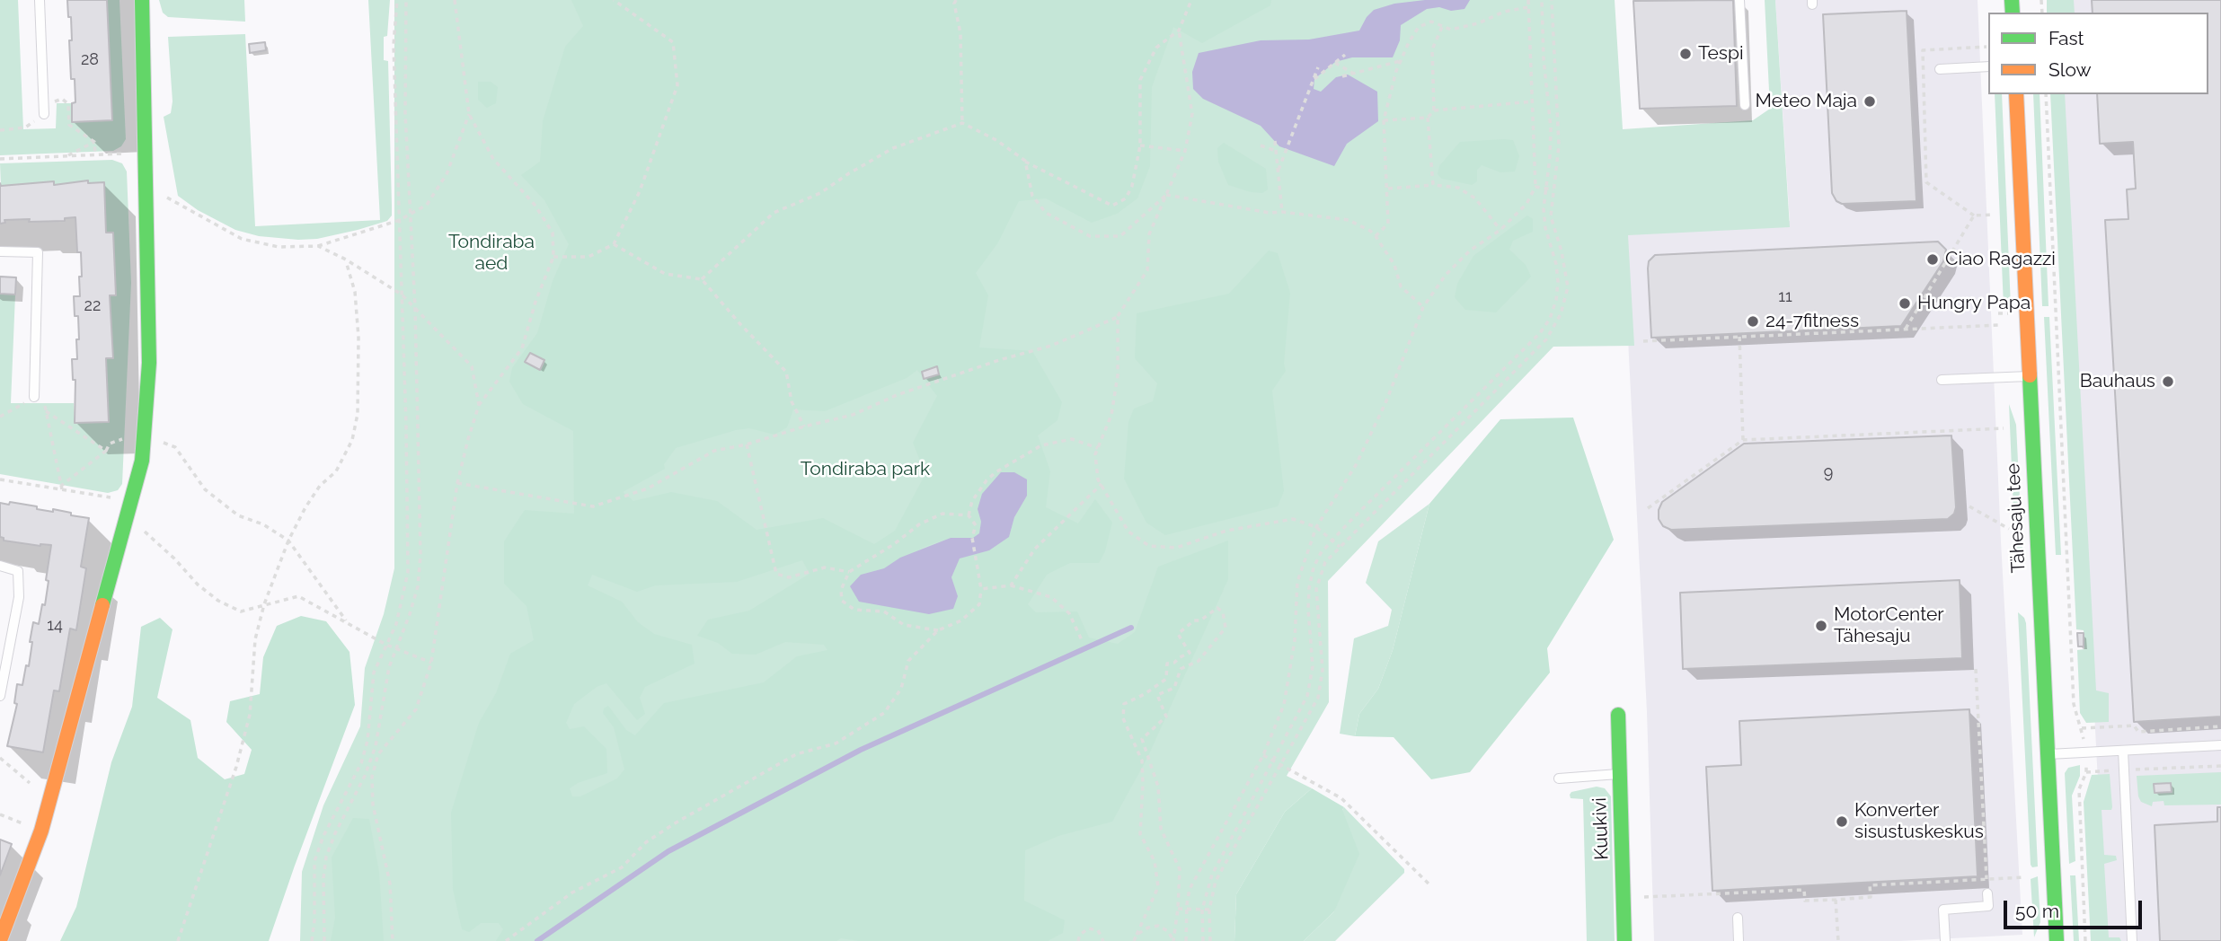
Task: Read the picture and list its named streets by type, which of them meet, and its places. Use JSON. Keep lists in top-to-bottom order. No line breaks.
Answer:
{"streets":{"street":["Tähesaju tee","Kuukivi"]},"parks":["Tondiraba aed","Tondiraba park"],"places":["Tespi","Meteo Maja","Ciao Ragazzi","Hungry Papa","24-7fitness","Bauhaus","MotorCenter Tähesaju","Konverter sisustuskeskus"],"house_numbers":["28","11","22","9","14"],"legend":["Fast","Slow"],"scale_bar":"50 m"}
